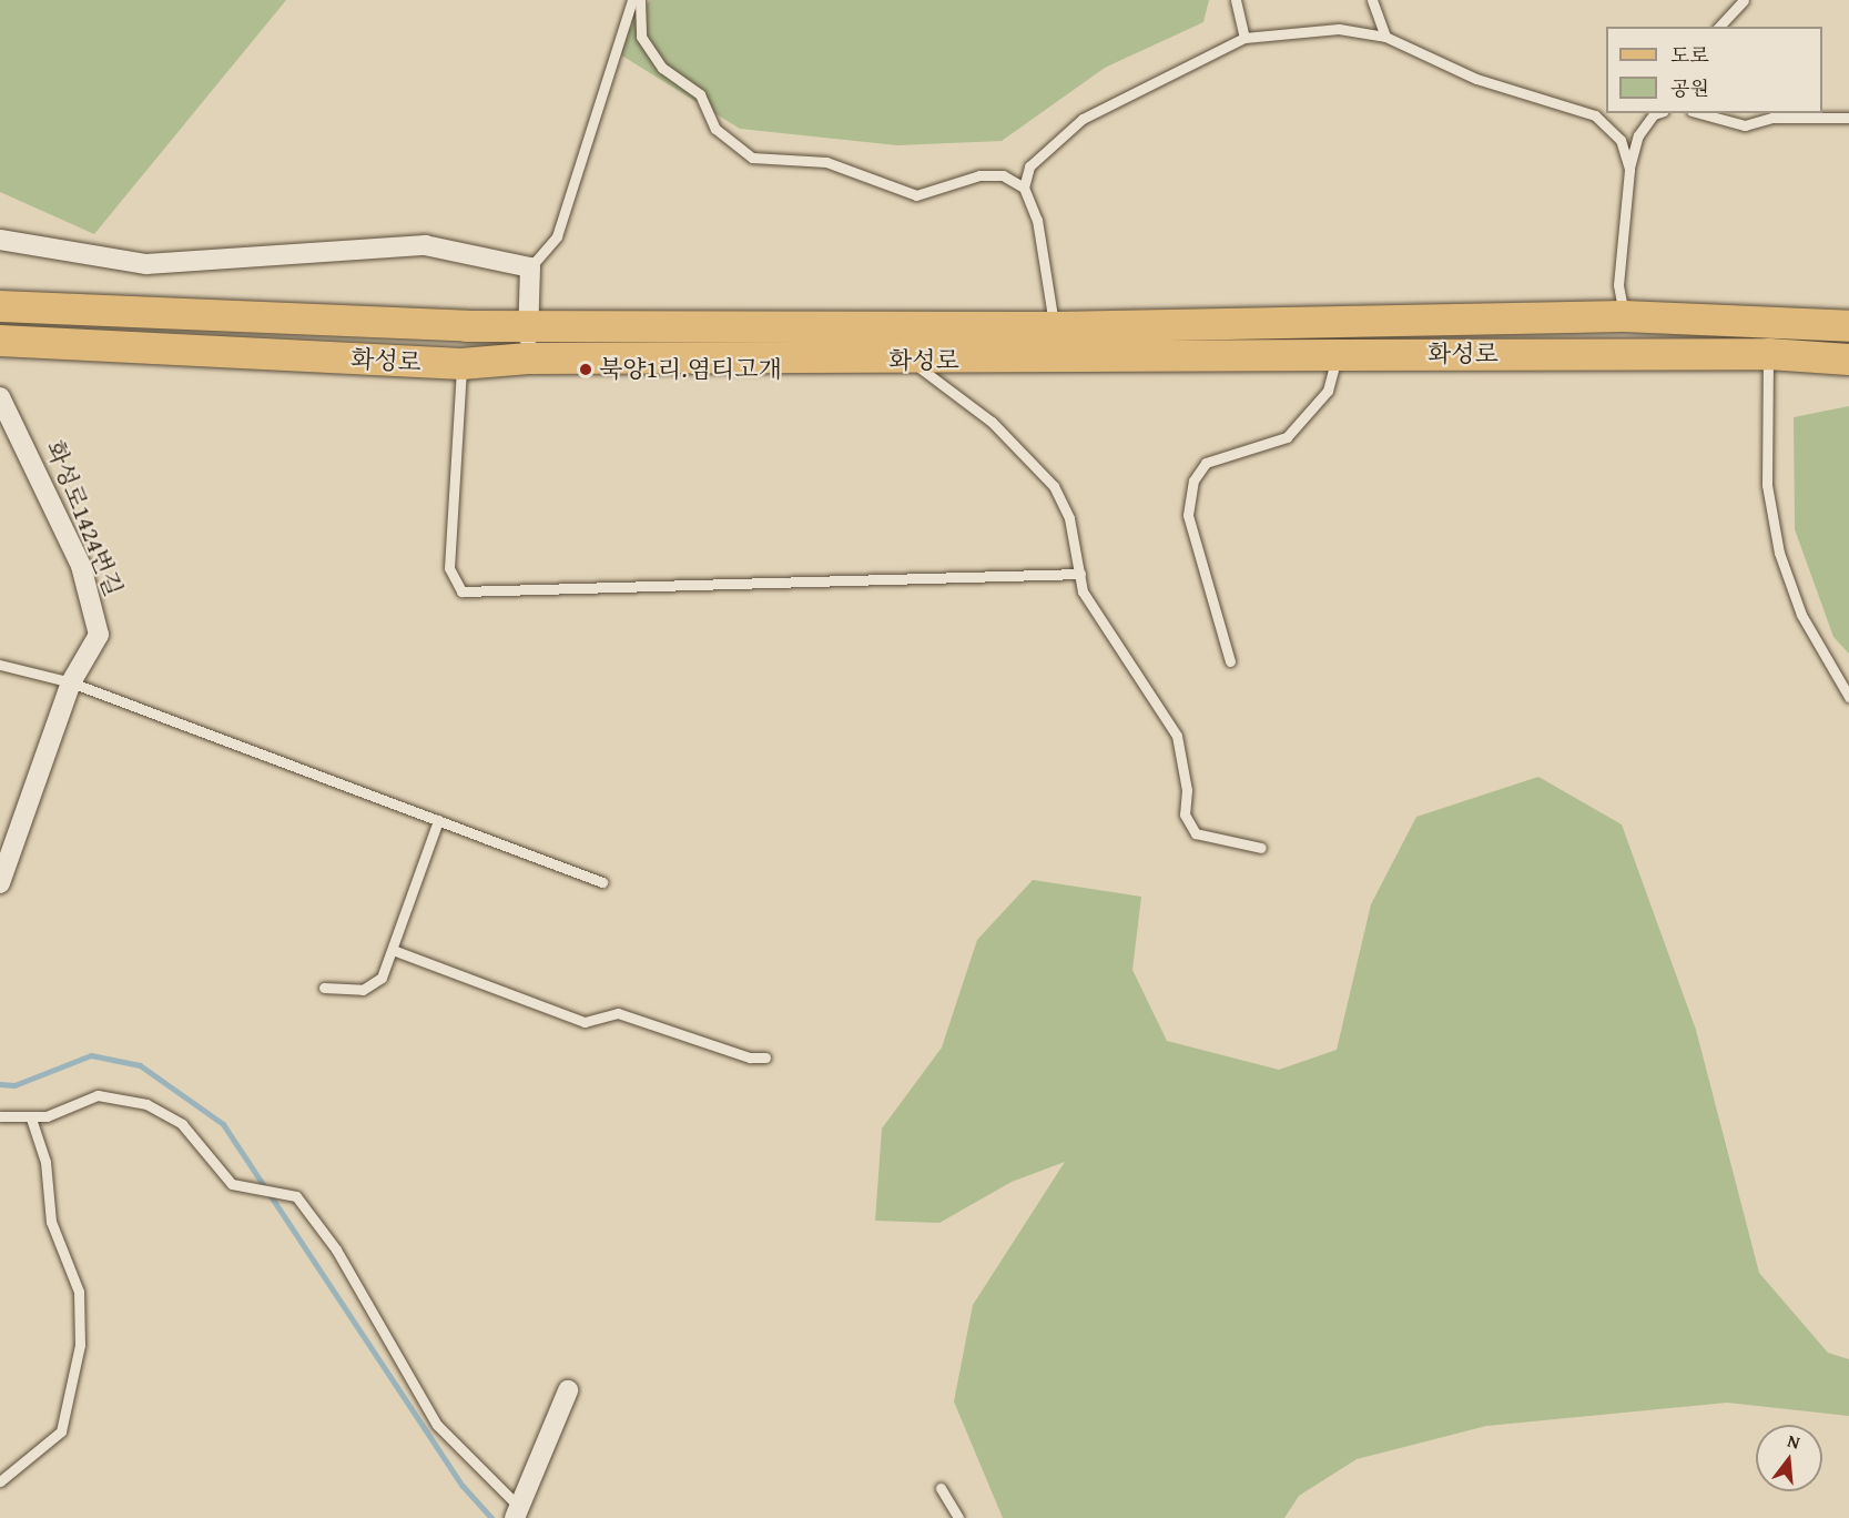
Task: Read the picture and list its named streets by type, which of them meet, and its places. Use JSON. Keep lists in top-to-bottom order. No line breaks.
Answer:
{"streets":{"main road":["화성로"],"street":["화성로1424번길"]},"places":["북양1리.염티고개"],"legend":["도로","공원"],"north":"top"}
